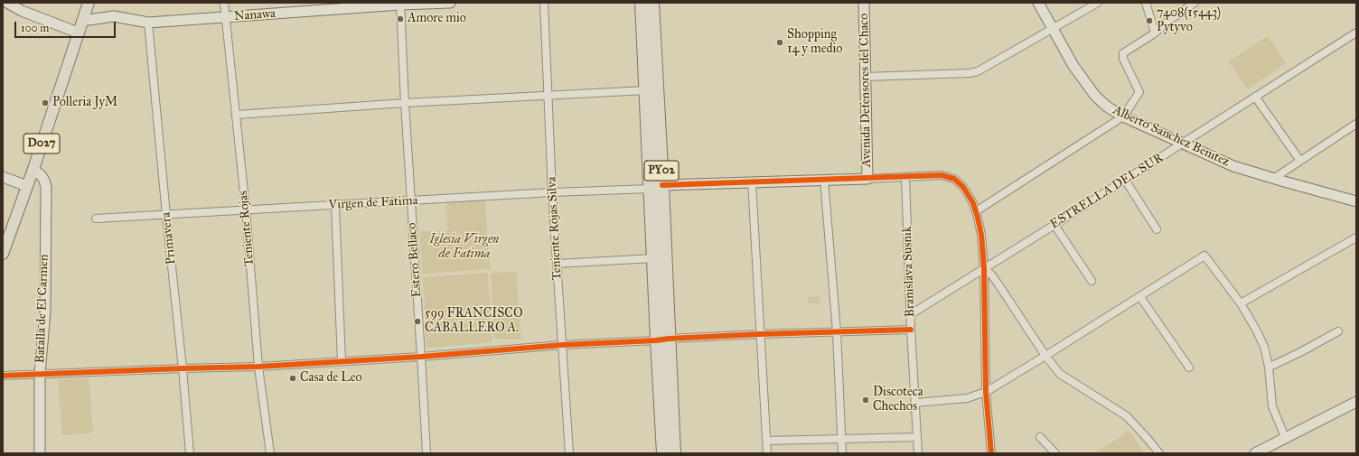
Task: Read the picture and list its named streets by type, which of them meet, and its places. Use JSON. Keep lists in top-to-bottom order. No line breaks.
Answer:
{"streets":{"highway":["PY02"],"main road":["D027"],"street":["Nanawa","Avenida Defensores del Chaco","Alberto Sanchez Benitez","ESTRELLA DEL SUR","Virgen de Fatima","Teniente Rojas","Teniente Rojas Silva","Primavera","Estero Bellaco","Branislava Susnik","Batalla de El Carmen"]},"crossings":[["Nanawa","D027"],["Nanawa","Teniente Rojas"],["Nanawa","Primavera"],["Nanawa","Estero Bellaco"],["Alberto Sanchez Benitez","ESTRELLA DEL SUR"],["D027","Batalla de El Carmen"],["PY02","Virgen de Fatima"],["ESTRELLA DEL SUR","Branislava Susnik"],["Virgen de Fatima","Teniente Rojas"],["Virgen de Fatima","Teniente Rojas Silva"],["Virgen de Fatima","Primavera"],["Virgen de Fatima","Estero Bellaco"]],"parks":["Iglesia Virgen de Fatima"],"places":["Amore mio","7408(15443) Pytyvo","Shopping 14 y medio","Polleria JyM","599 FRANCISCO CABALLERO A.","Casa de Leo","Discoteca Chechos"],"scale_bar":"100 m"}
